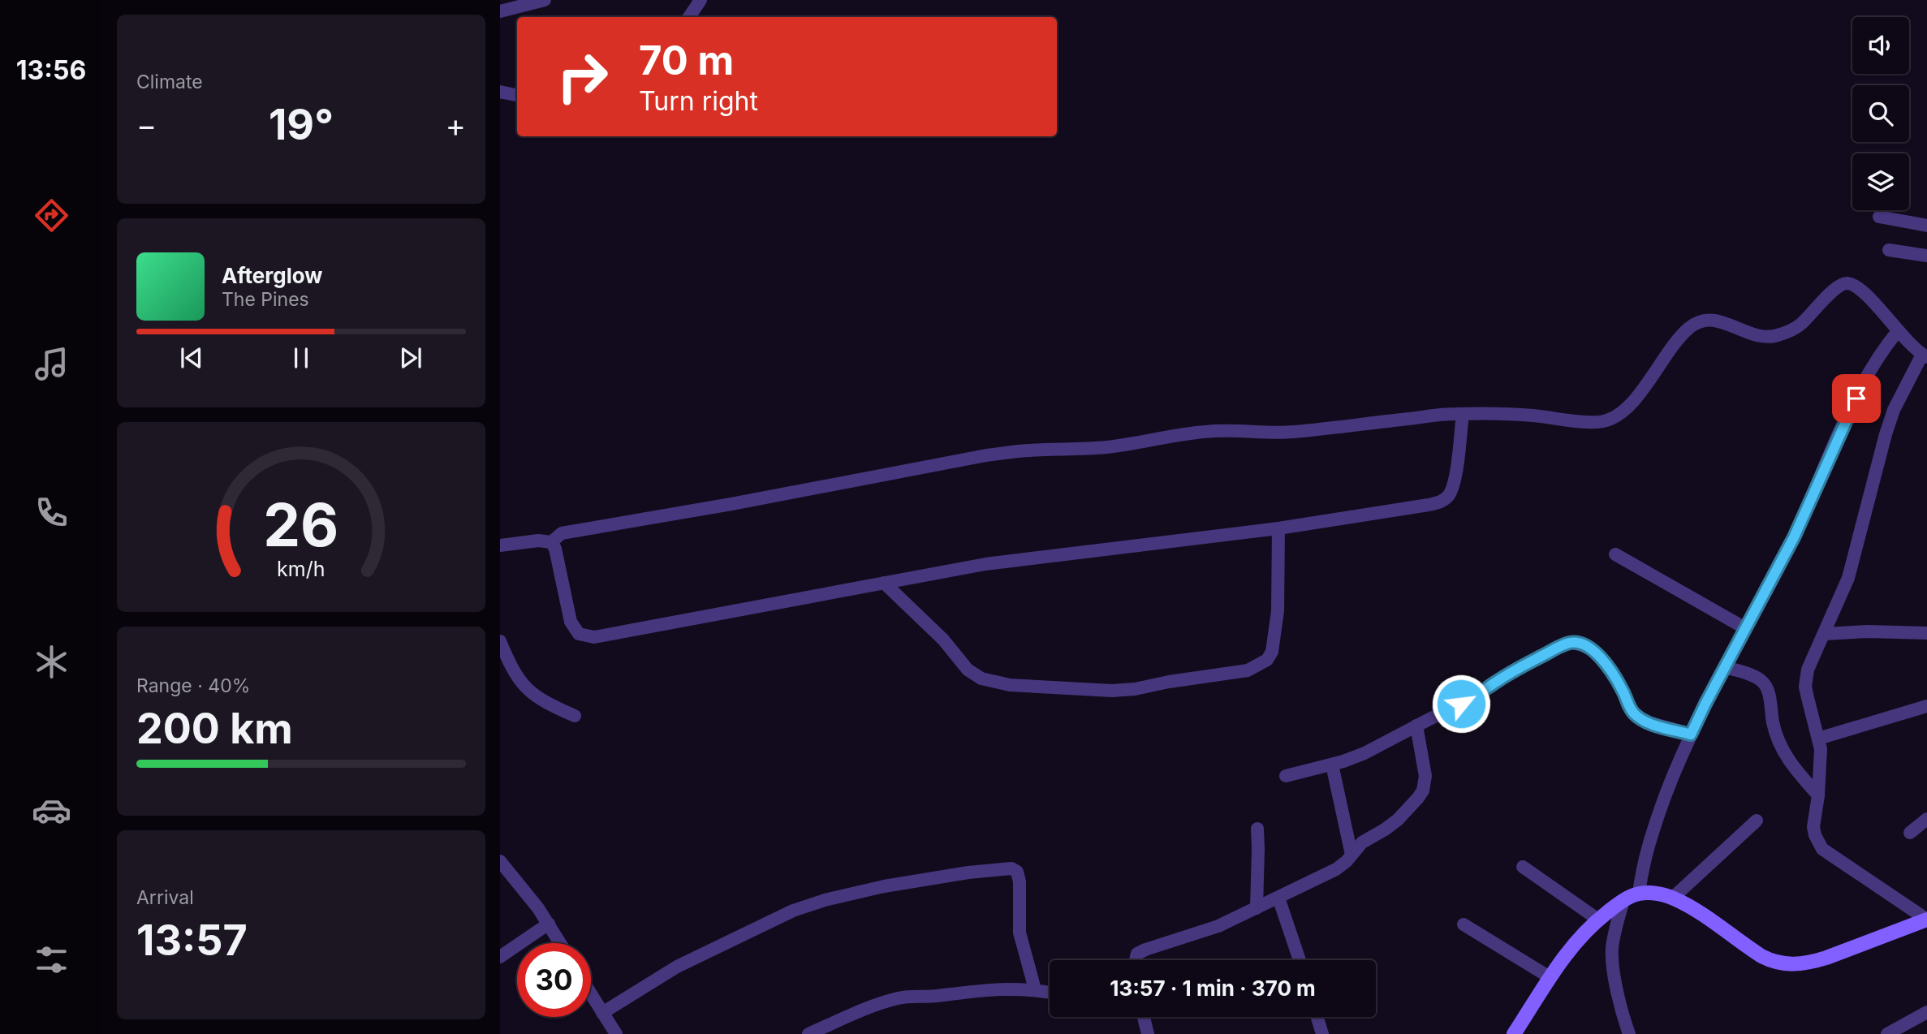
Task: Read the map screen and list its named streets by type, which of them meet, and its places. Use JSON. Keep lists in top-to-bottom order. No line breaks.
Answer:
{"page":{"tabs":"13:56","tile":["Climate",["Range · 40%","200 km"],["Arrival","13:57"]],"turn":["70 m","Turn right"],"heat":["−","19°","+"],"song":["Afterglow","The Pines"],"limit":"30","trip":"13:57 · 1 min · 370 m","gauge":["26","km/h"]}}
